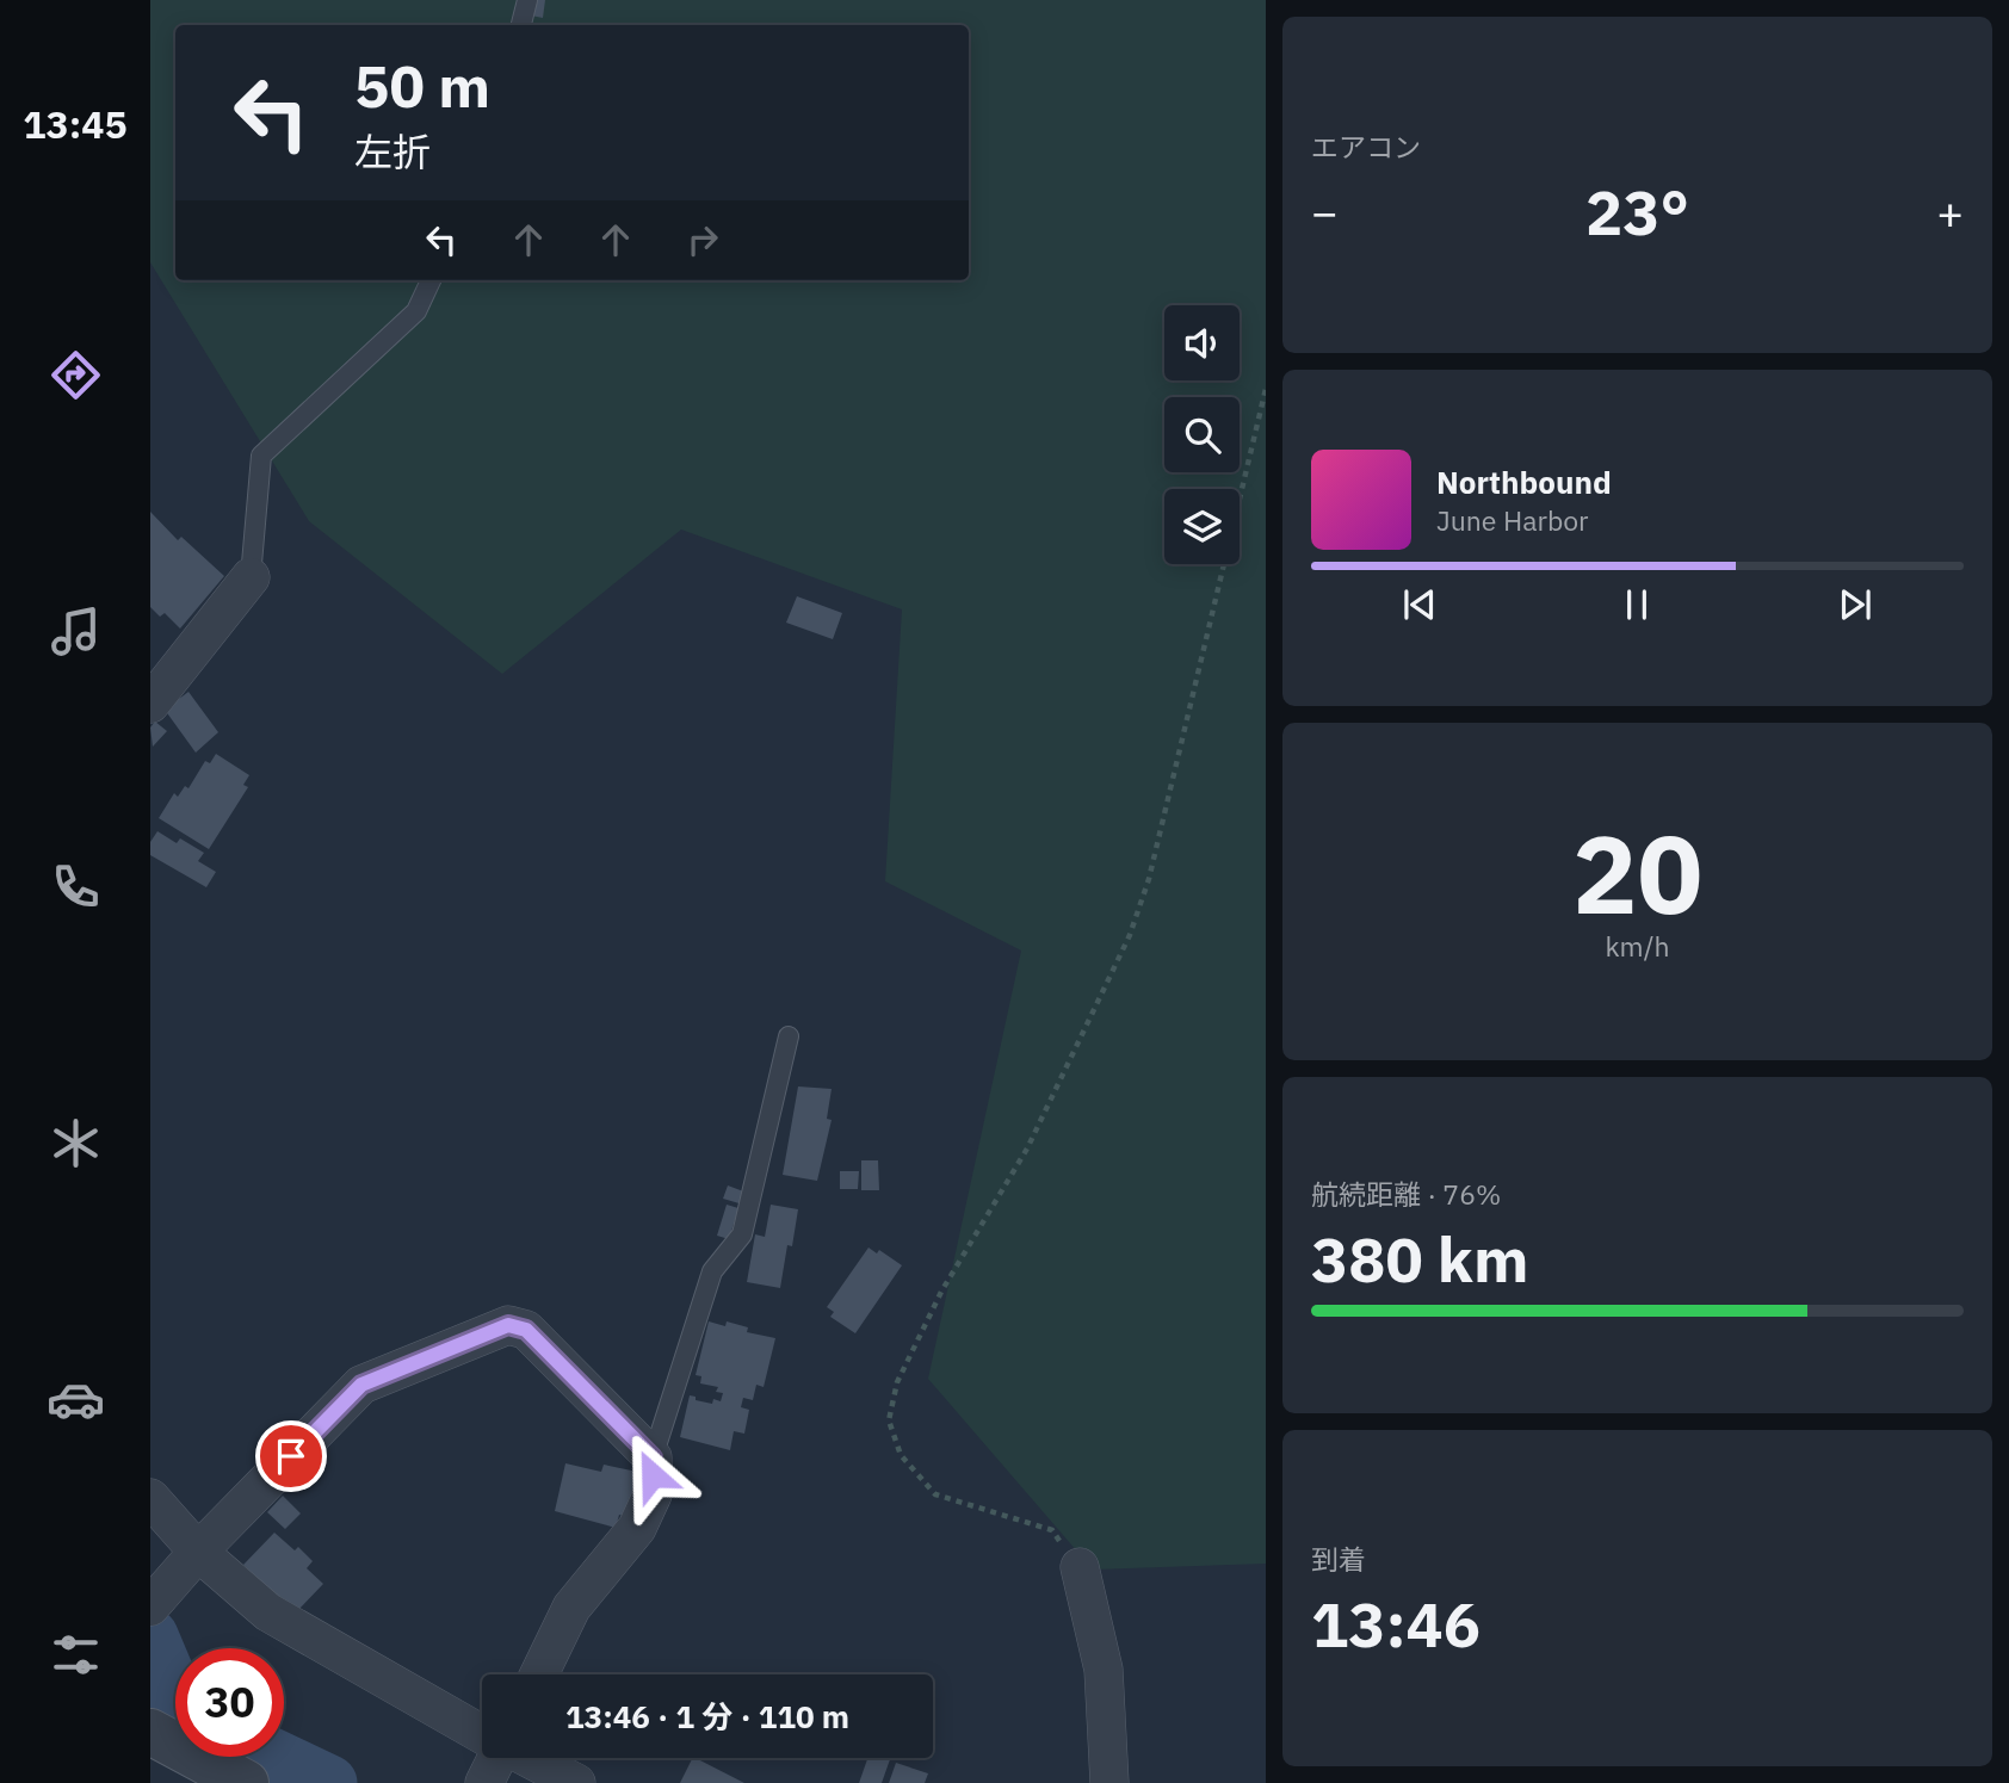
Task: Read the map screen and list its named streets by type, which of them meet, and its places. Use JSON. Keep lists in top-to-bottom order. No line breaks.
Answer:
{"page":{"tabs":"13:45","tile":["エアコン",["20","km/h"],["航続距離 · 76%","380 km"],["到着","13:46"]],"turn":["50 m","左折"],"heat":["−","23°","+"],"song":["Northbound","June Harbor"],"limit":"30","trip":"13:46 · 1 分 · 110 m"}}
